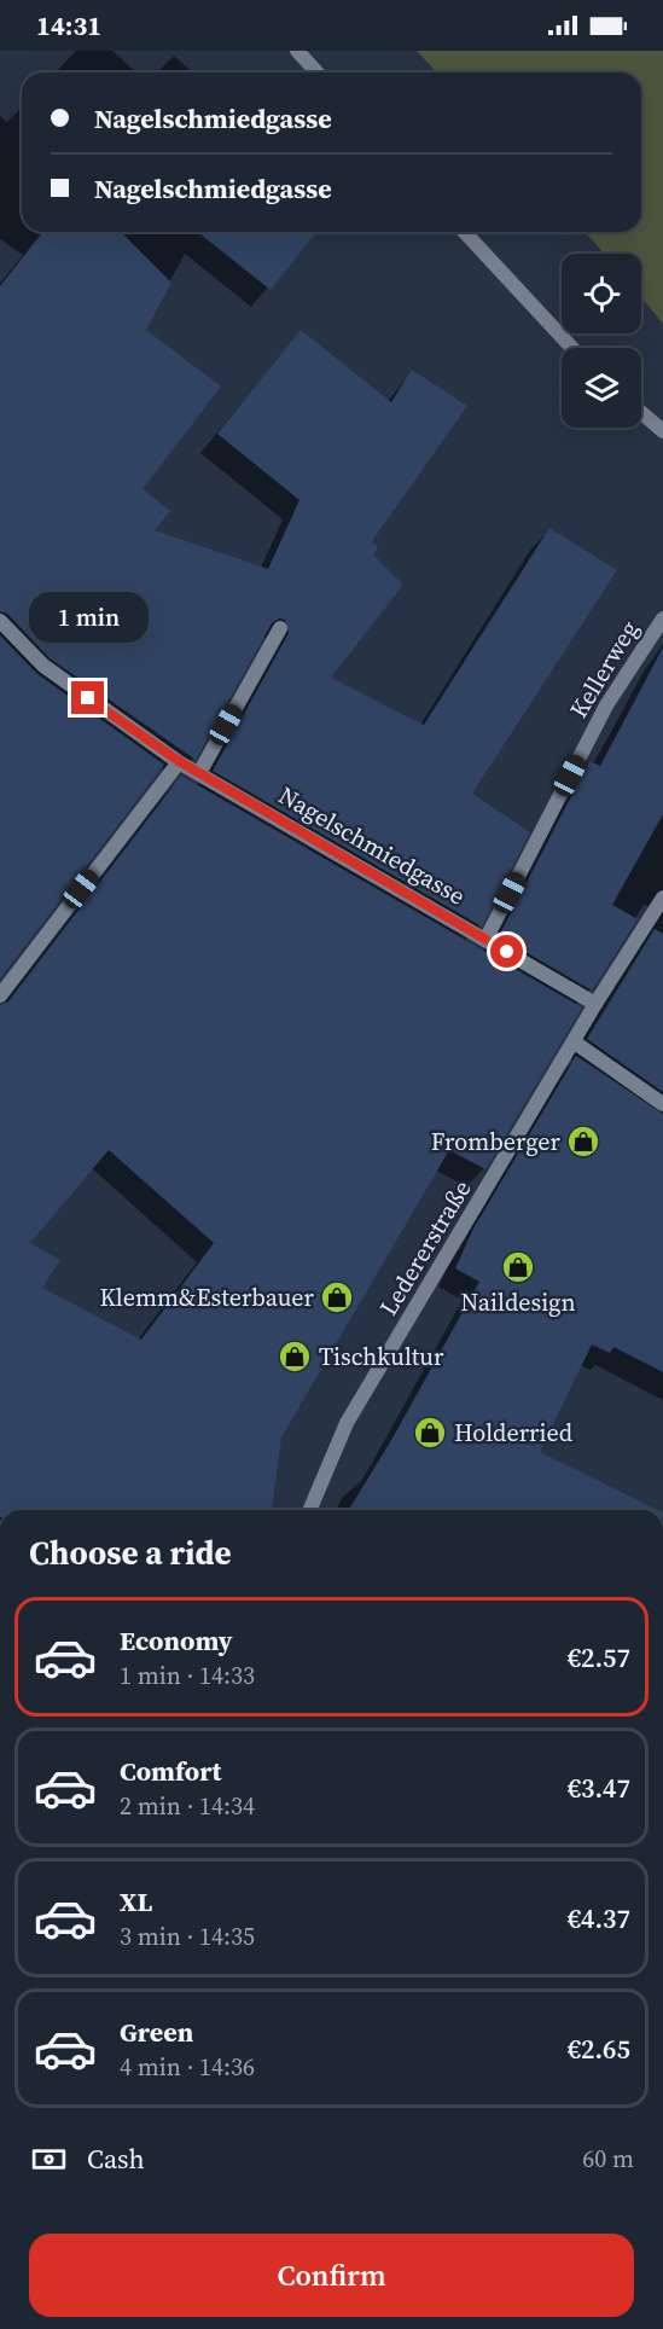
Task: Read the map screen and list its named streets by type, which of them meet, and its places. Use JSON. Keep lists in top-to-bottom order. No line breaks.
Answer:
{"streets":{"street":["Kellerweg","Nagelschmiedgasse","Ledererstraße"]},"crossings":[["Kellerweg","Nagelschmiedgasse"],["Nagelschmiedgasse","Ledererstraße"]],"places":{"shop":["Fromberger","Naildesign","Klemm&Esterbauer","Tischkultur","Holderried"]},"page":{"status":"14:31","banner":["Nagelschmiedgasse","Nagelschmiedgasse"],"bubble":"1 min","heading":"Choose a ride","list":[{"name":"Economy","note":"1 min · 14:33","value":"€2.57"},{"name":"Comfort","note":"2 min · 14:34","value":"€3.47"},{"name":"XL","note":"3 min · 14:35","value":"€4.37"},{"name":"Green","note":"4 min · 14:36","value":"€2.65"}],"pay":["Cash","60 m"],"buttons":"Confirm"}}
